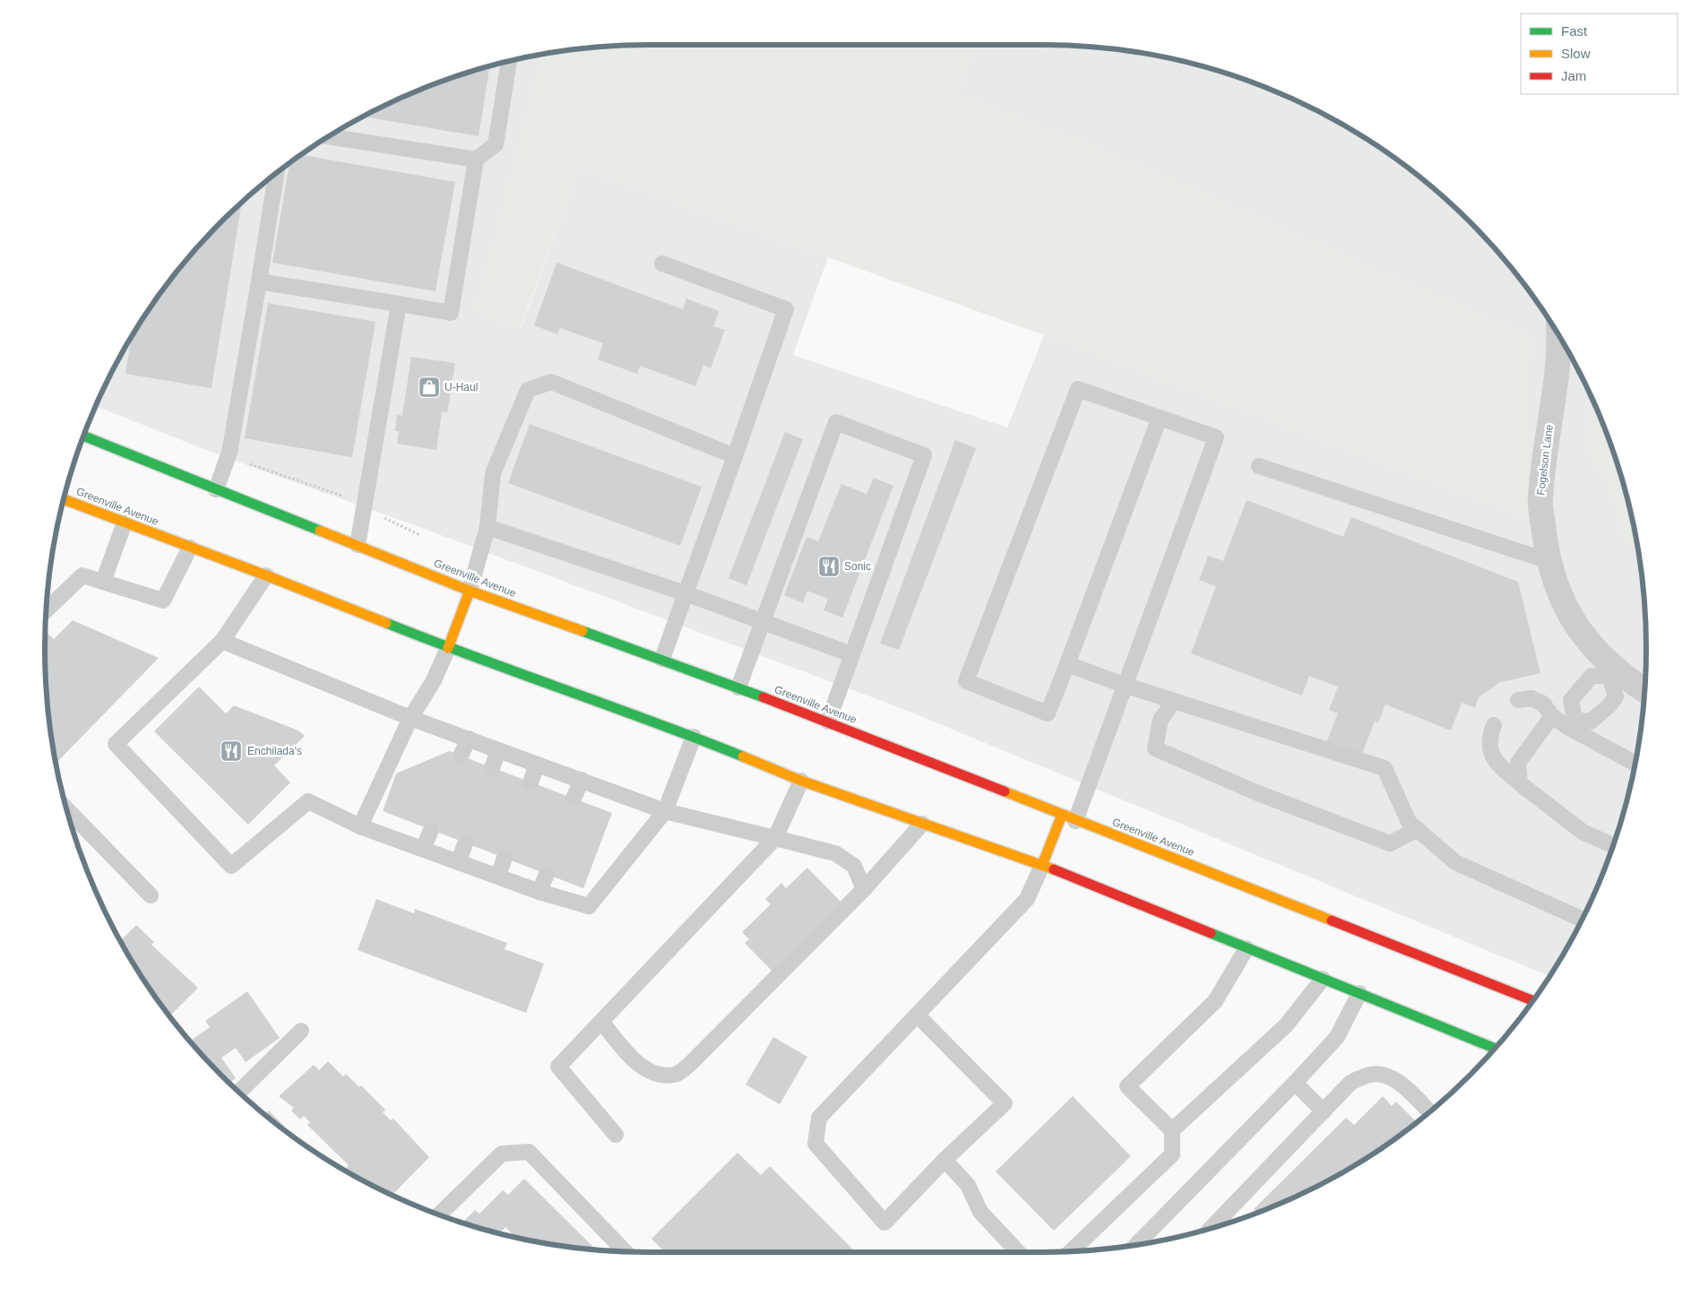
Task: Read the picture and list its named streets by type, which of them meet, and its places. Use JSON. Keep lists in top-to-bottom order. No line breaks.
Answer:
{"streets":{"main road":["Greenville Avenue"],"street":["Fogelson Lane"]},"places":{"shop":["U-Haul"],"restaurant":["Sonic","Enchilada's"]},"legend":["Fast","Slow","Jam"]}
